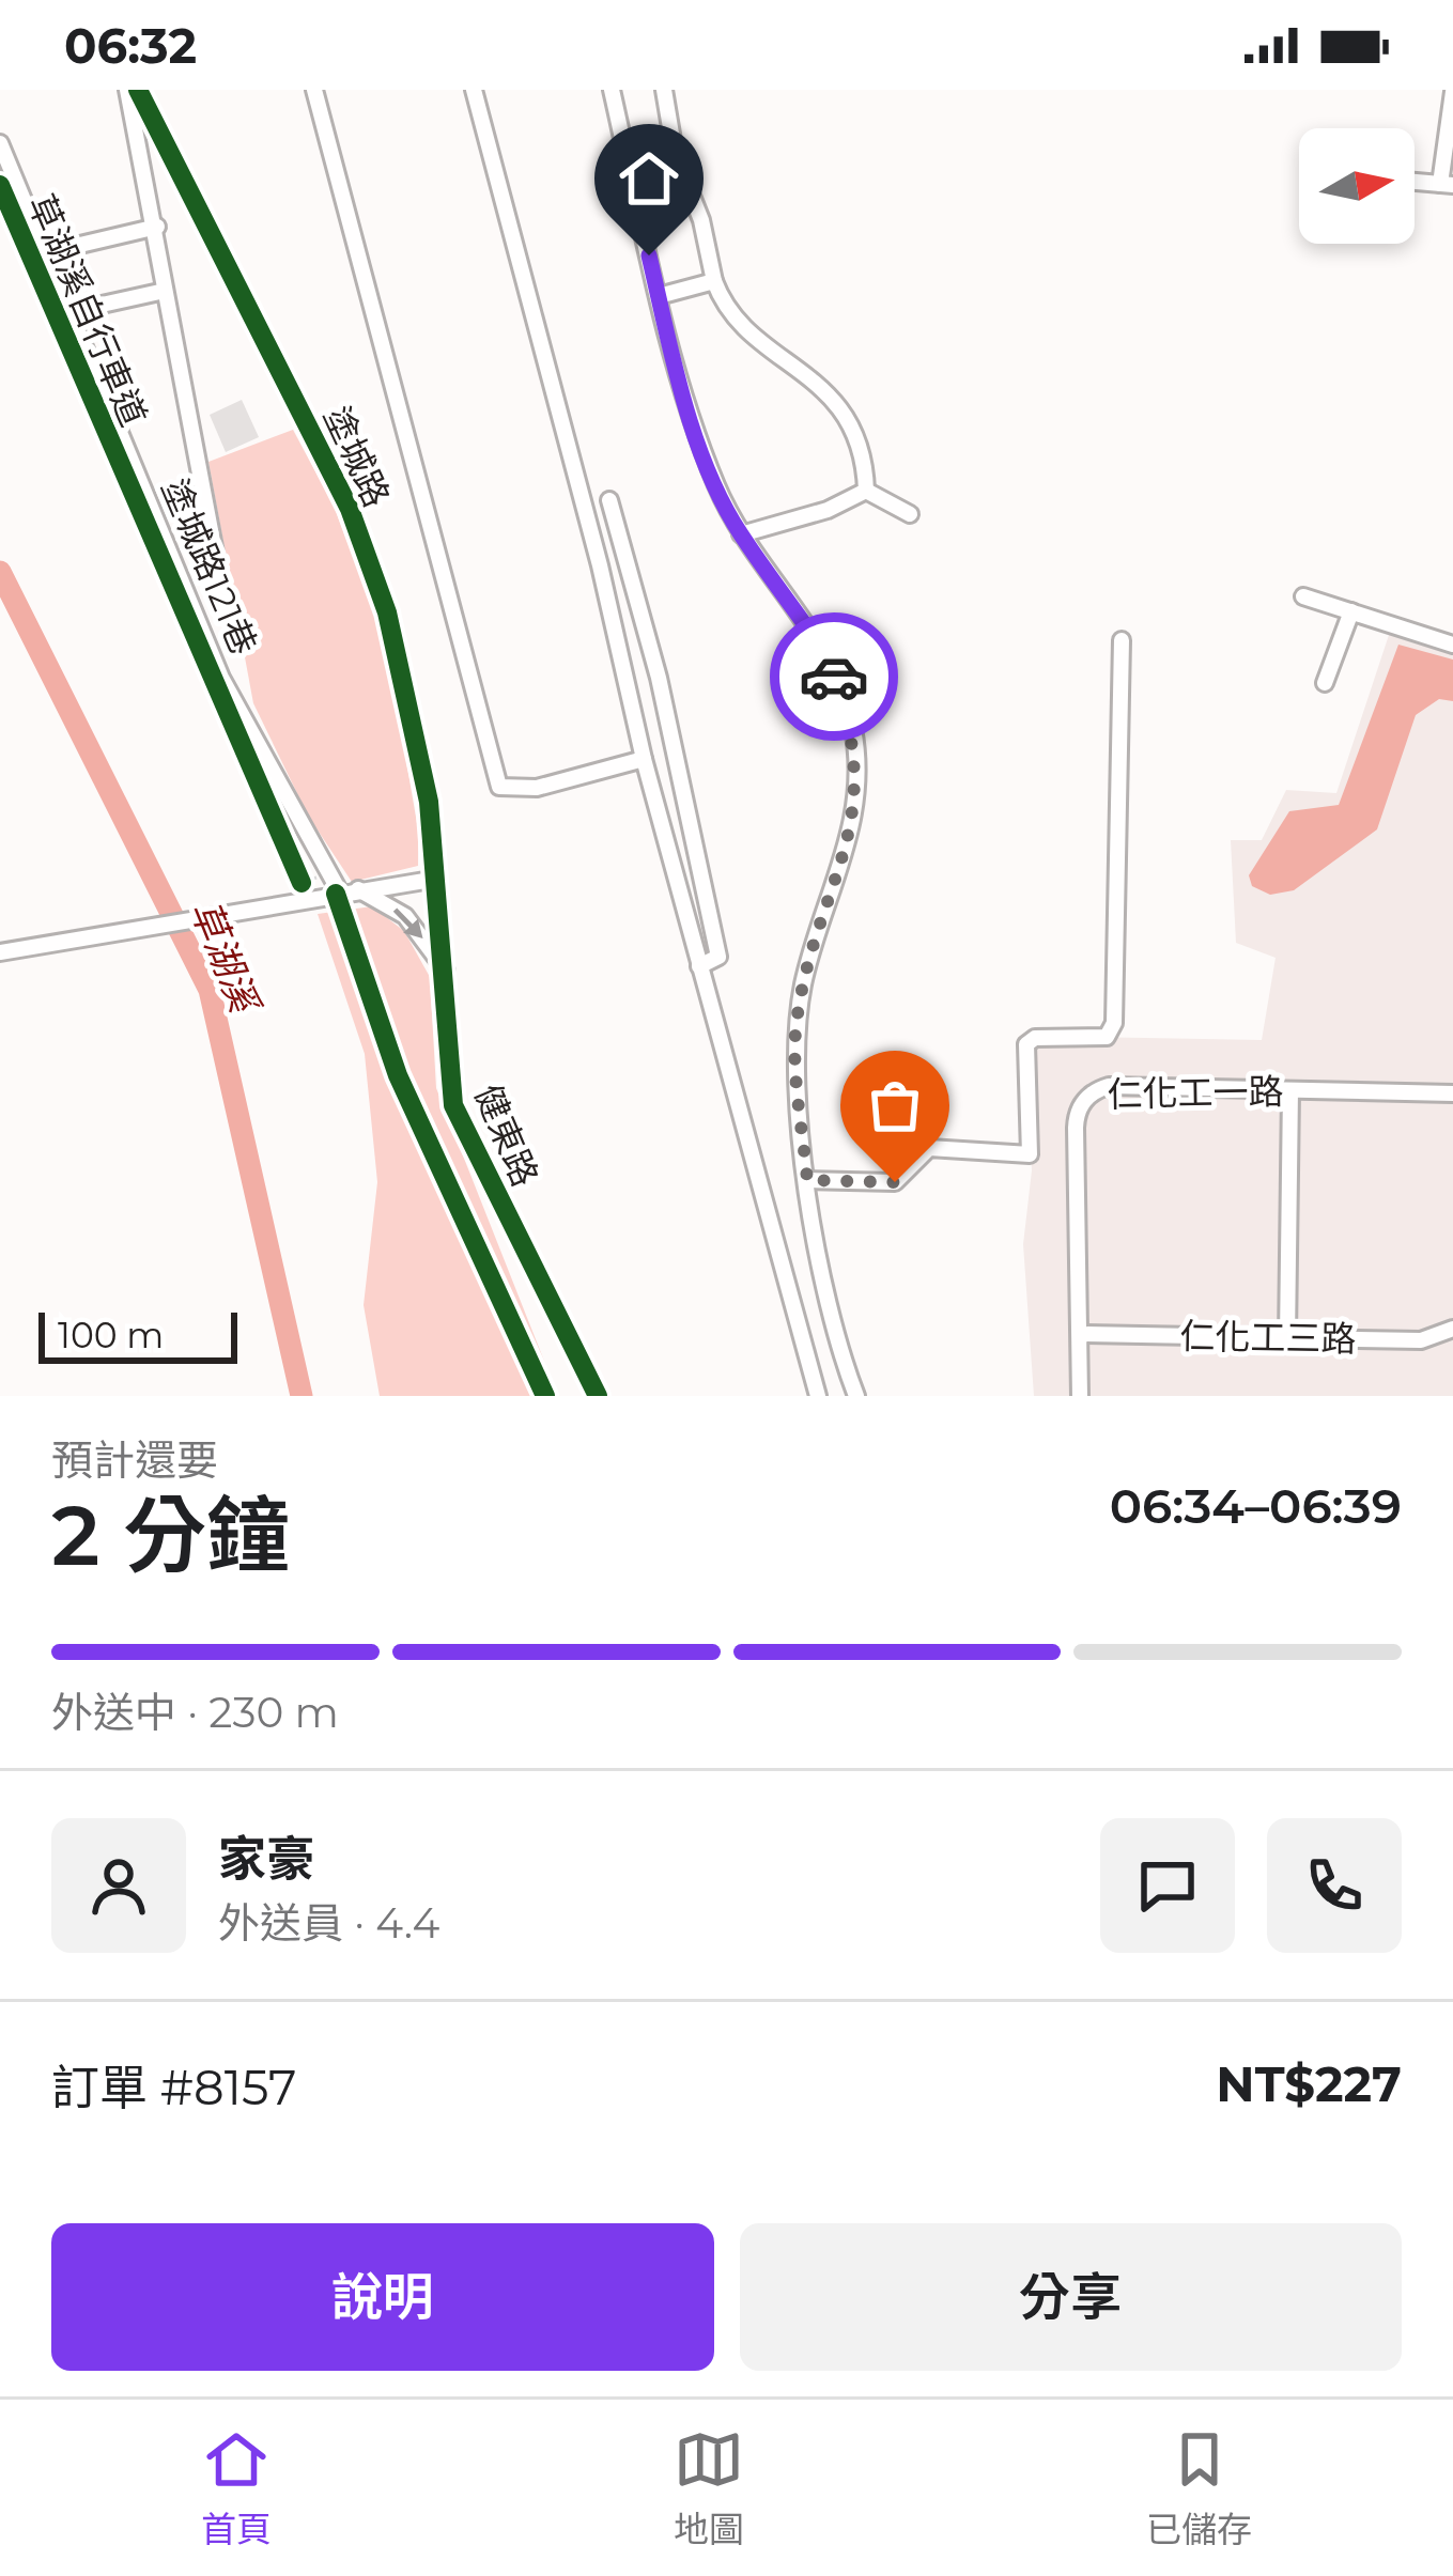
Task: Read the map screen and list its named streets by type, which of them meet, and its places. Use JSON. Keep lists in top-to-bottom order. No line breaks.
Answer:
{"streets":{"street":["塗城路","塗城路121巷","仁化工一路","健東路","仁化工三路"],"cycle path":["草湖溪自行車道"]},"crossings":[["塗城路","健東路"],["仁化工一路","仁化工三路"]],"water":["草湖溪"],"scale_bar":"100 m","north":"right","page":{"status":"06:32","scale":"100 m","heading":["2 分鐘","預計還要","06:34–06:39"],"panel":["家豪","外送員 · 4.4","訂單 #8157","NT$227"],"bar":"外送中 · 230 m","buttons":["說明","分享"],"tabs":["首頁","地圖","已儲存"]}}
